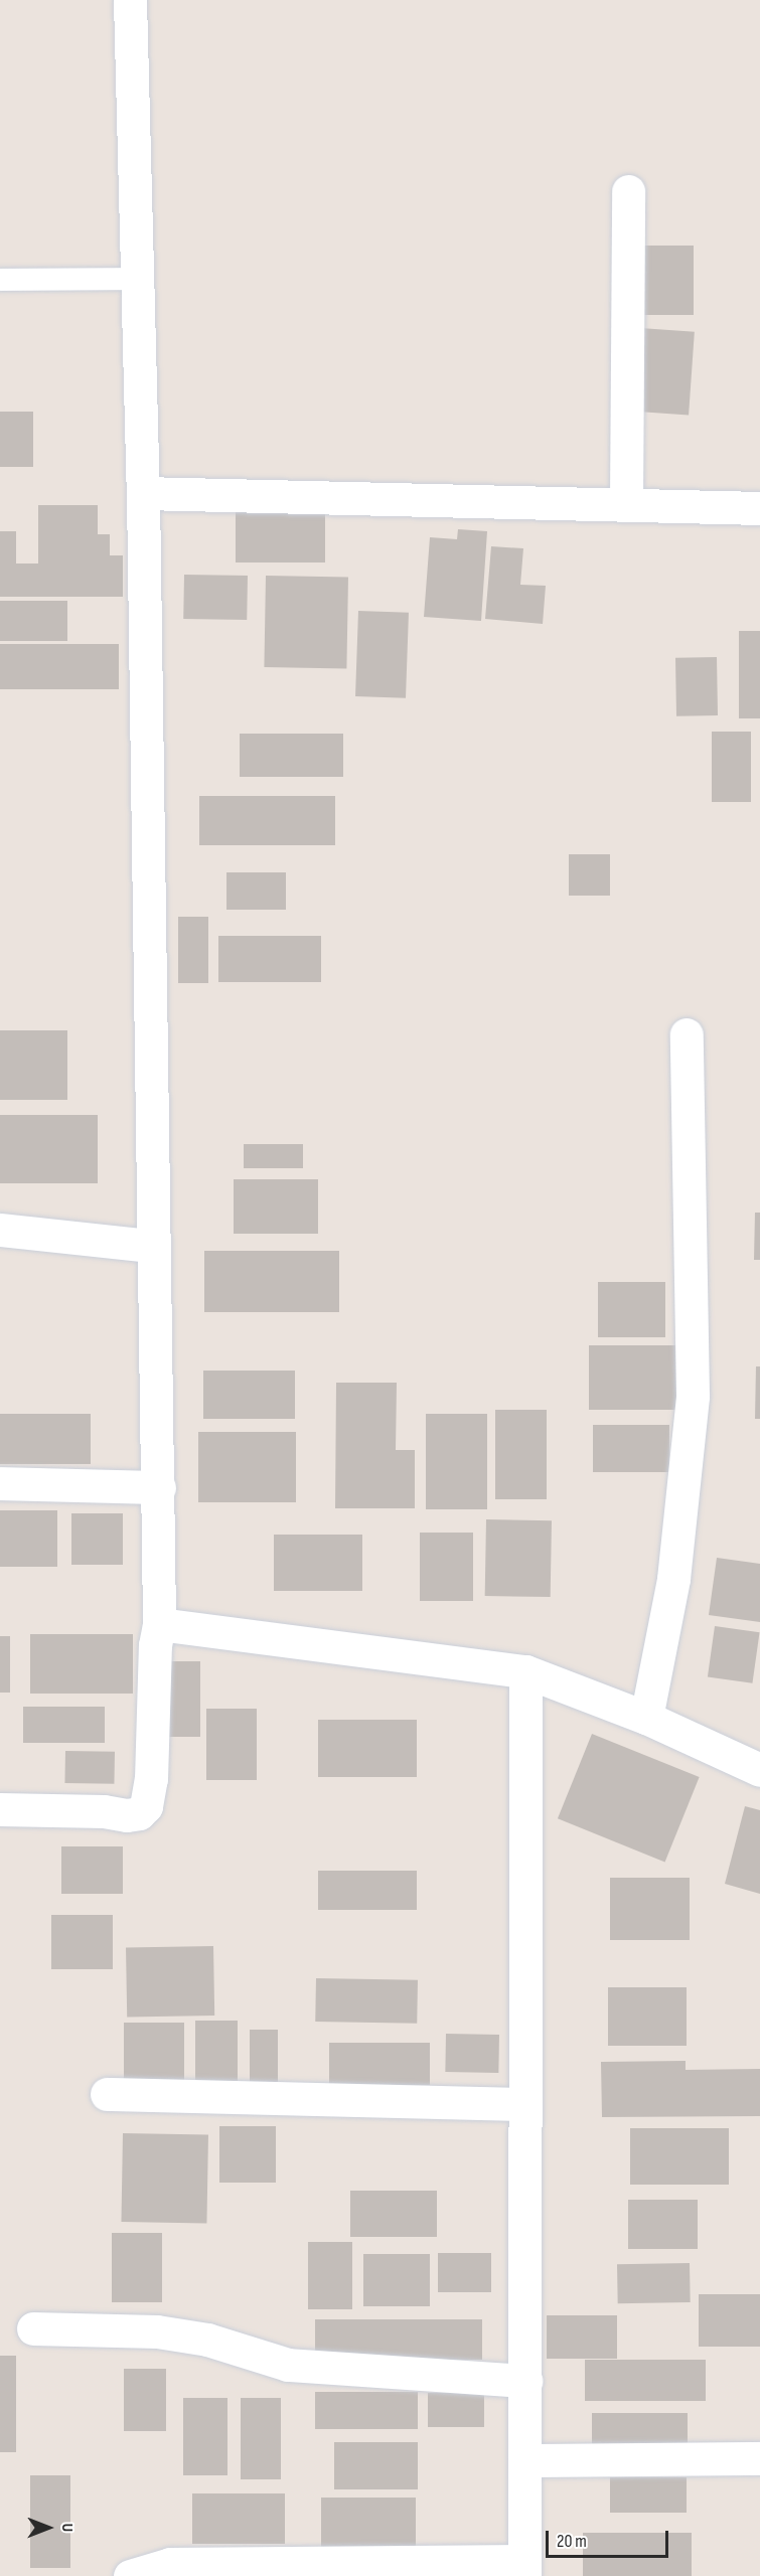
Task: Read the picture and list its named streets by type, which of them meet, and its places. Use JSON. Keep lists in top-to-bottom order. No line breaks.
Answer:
{"scale_bar":"20 m","north":"right"}
